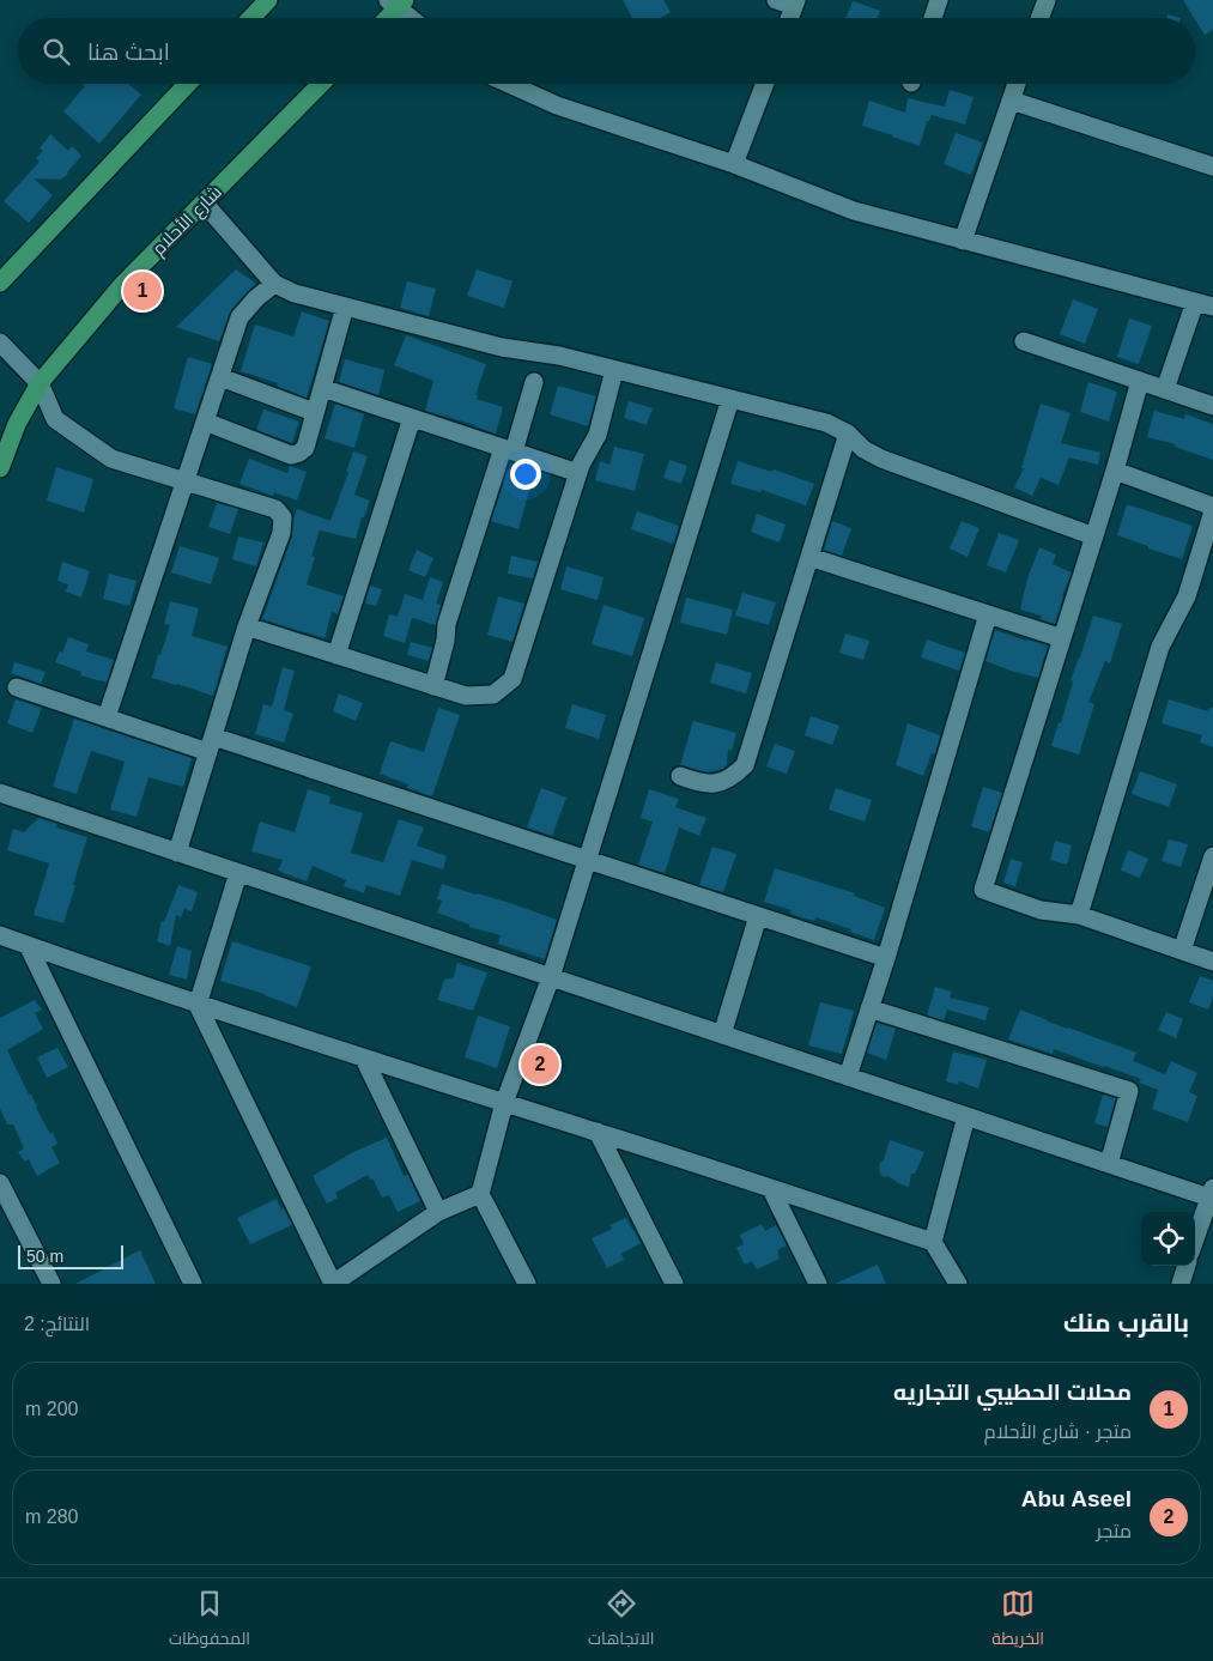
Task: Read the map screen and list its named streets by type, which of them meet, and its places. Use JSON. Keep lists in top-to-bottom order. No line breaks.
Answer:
{"streets":{"main road":["شارع الأحلام"]},"scale_bar":"50 m","page":{"search":"ابحث هنا","pins":["1","2"],"scale":"50 m","heading":["بالقرب منك","النتائج: 2"],"list":[{"mark":"1","name":"محلات الحطيبي التجاريه","note":"متجر · شارع الأحلام","value":"200 m"},{"mark":"2","name":"Abu Aseel","note":"متجر","value":"280 m"}],"nav":["الخريطة","الاتجاهات","المحفوظات"]}}
